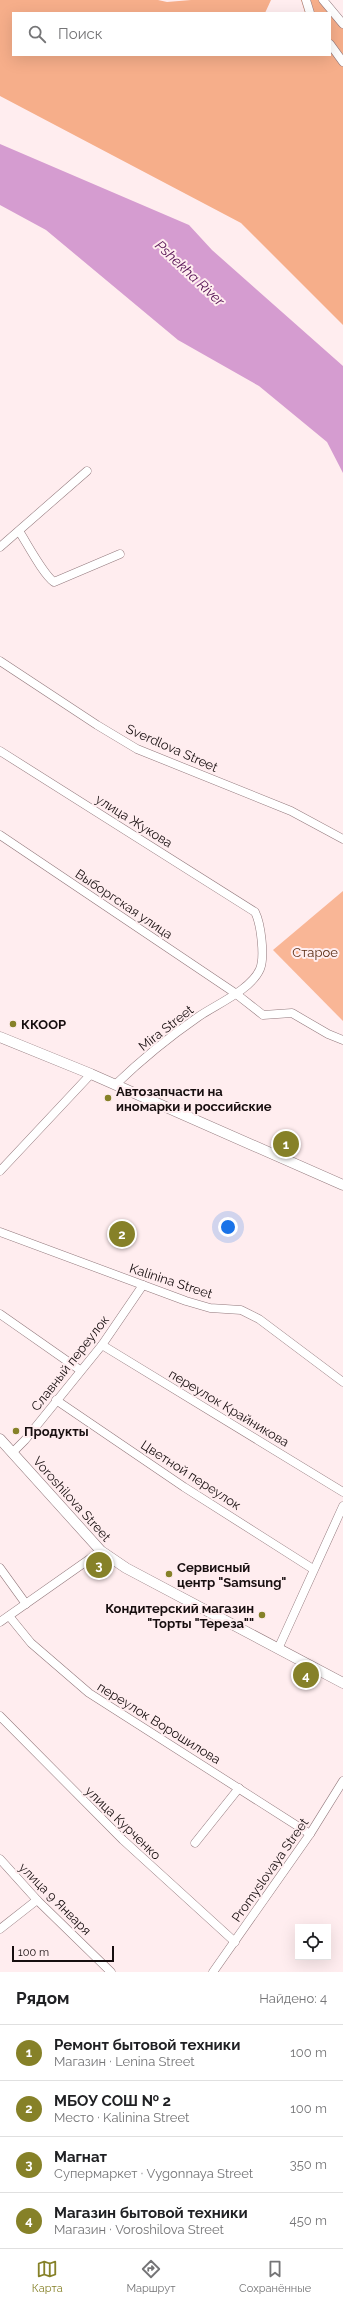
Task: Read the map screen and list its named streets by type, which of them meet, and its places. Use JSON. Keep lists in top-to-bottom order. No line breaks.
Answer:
{"streets":{"main road":["Voroshilova Street"],"street":["Sverdlova Street","улица Жукова","Выборгская улица","Mira Street","Kalinina Street","Славный переулок","переулок Крайникова","Цветной переулок","переулок Ворошилова","улица Курченко","Promyslovaya Street","улица 9 Января"]},"crossings":[["улица Жукова","Mira Street"],["Выборгская улица","Mira Street"],["Kalinina Street","Славный переулок"],["Славный переулок","переулок Крайникова"],["Славный переулок","Цветной переулок"],["Славный переулок","Voroshilova Street"],["переулок Ворошилова","Promyslovaya Street"],["улица Курченко","Promyslovaya Street"]],"water":["Pshekha River"],"parks":["Старое"],"places":["ККООР","Автозапчасти на иномарки и российские","Продукты","Сервисный центр \"Samsung\"","Кондитерский магазин \"Торты \"Тереза\"\""],"scale_bar":"100 m","page":{"search":"Поиск","pins":["1","2","3","4"],"scale":"100 m","heading":["Рядом","Найдено: 4"],"list":[{"mark":"1","name":"Ремонт бытовой техники","note":"Магазин · Lenina Street","value":"100 m"},{"mark":"2","name":"МБОУ СОШ № 2","note":"Место · Kalinina Street","value":"100 m"},{"mark":"3","name":"Магнат","note":"Супермаркет · Vygonnaya Street","value":"350 m"},{"mark":"4","name":"Магазин бытовой техники","note":"Магазин · Voroshilova Street","value":"450 m"}],"nav":["Карта","Маршрут","Сохранённые"]}}
